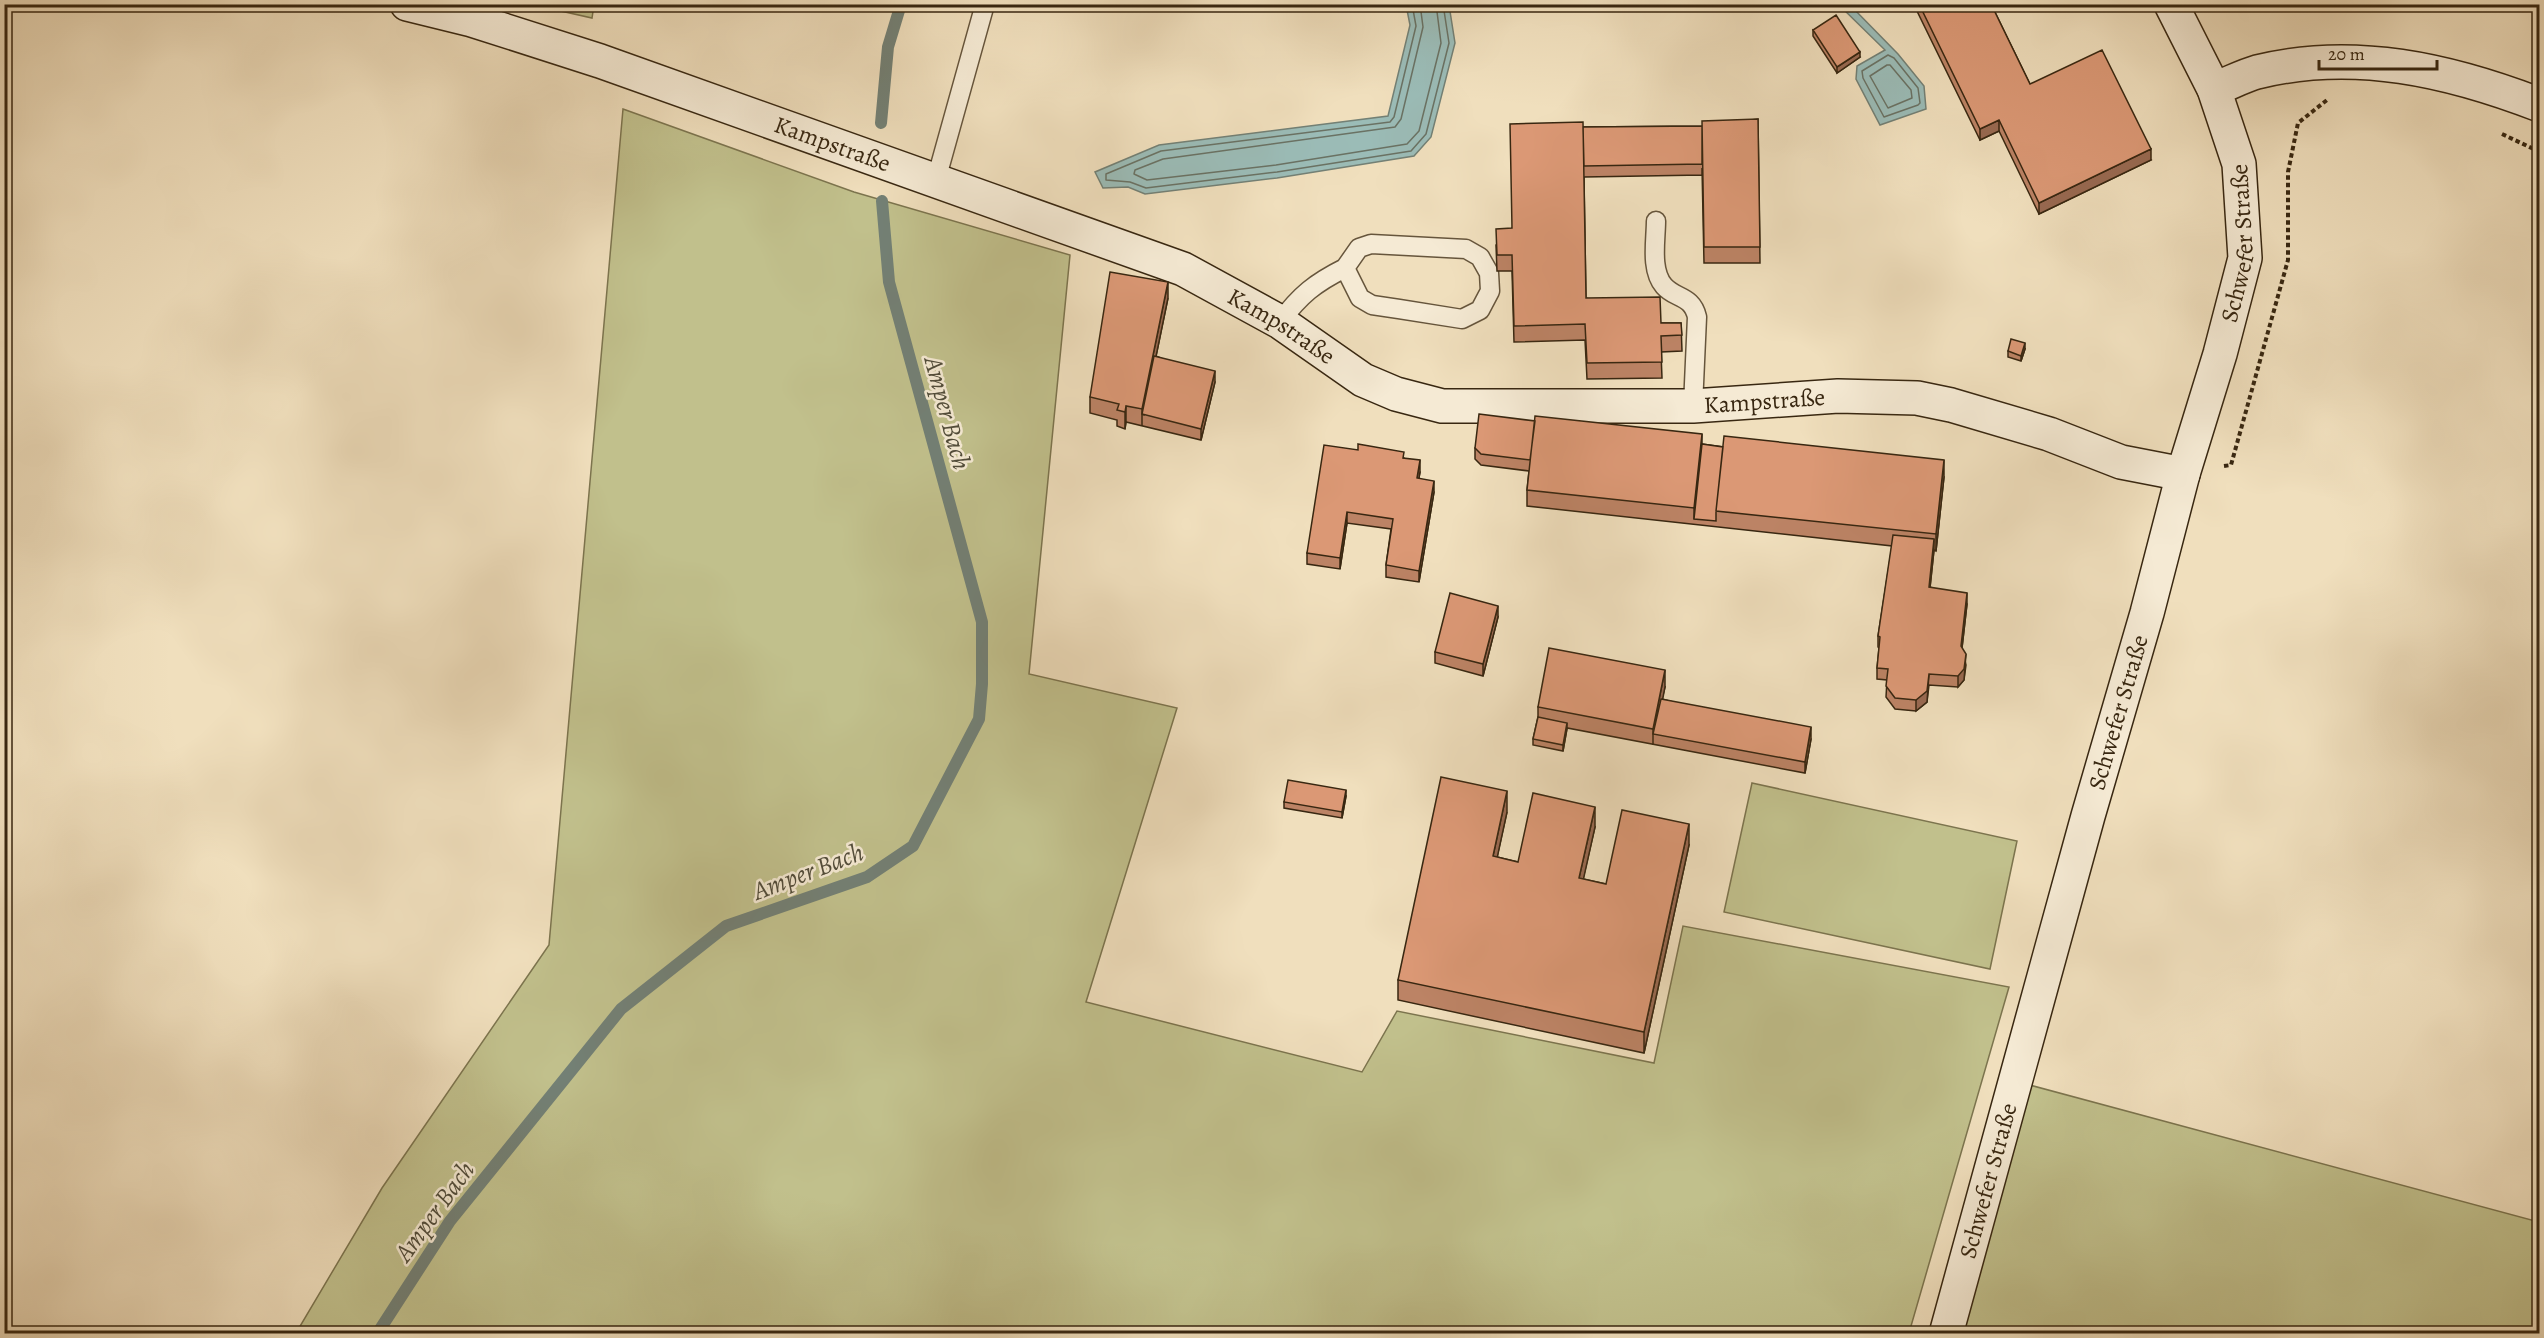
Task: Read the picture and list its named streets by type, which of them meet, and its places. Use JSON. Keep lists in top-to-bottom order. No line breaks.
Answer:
{"streets":{"street":["Kampstraße","Schwefer Straße"]},"crossings":[["Kampstraße","Schwefer Straße"]],"water":["Amper Bach"],"scale_bar":"20 m"}
